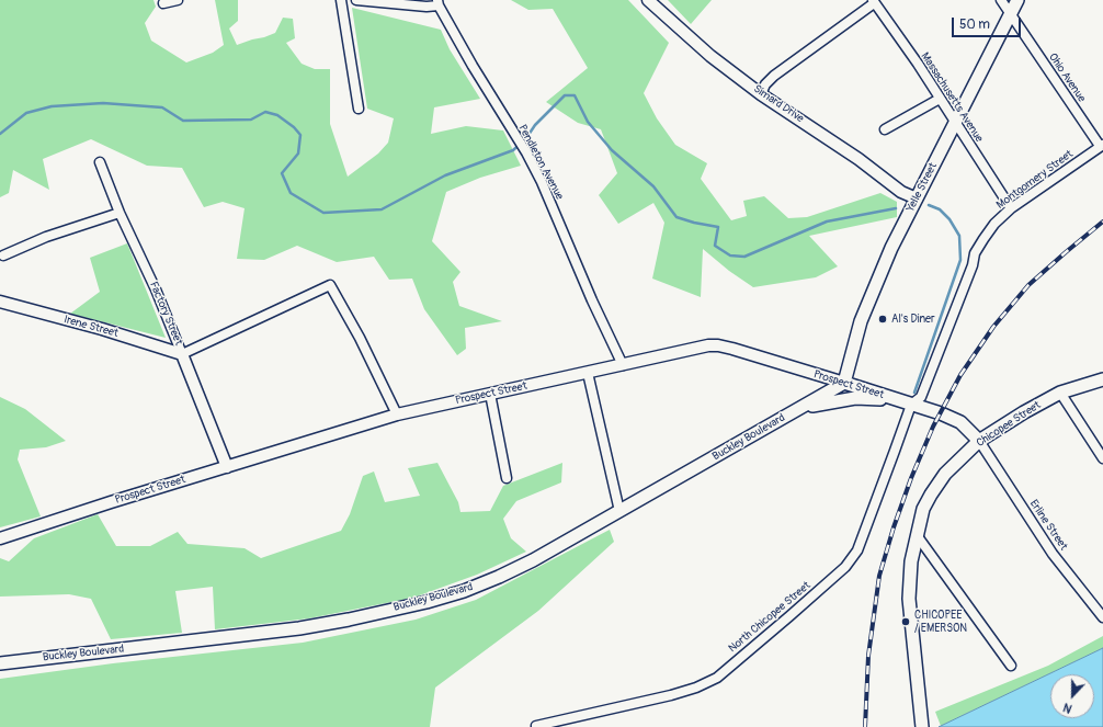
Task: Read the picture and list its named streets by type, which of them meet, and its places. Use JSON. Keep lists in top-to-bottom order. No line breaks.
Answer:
{"streets":{"main road":["Yelle Street","Prospect Street","Chicopee Street","Buckley Boulevard"],"street":["Ohio Avenue","Massachusetts Avenue","Simard Drive","Pendleton Avenue","Montgomery Street","Factory Street","Irene Street","Erline Street","North Chicopee Street"]},"crossings":[["Ohio Avenue","Montgomery Street"],["Ohio Avenue","Yelle Street"],["Massachusetts Avenue","Montgomery Street"],["Massachusetts Avenue","Yelle Street"],["Simard Drive","Yelle Street"],["Pendleton Avenue","Prospect Street"],["Montgomery Street","Prospect Street"],["Montgomery Street","North Chicopee Street"],["Yelle Street","Prospect Street"],["Yelle Street","Buckley Boulevard"],["Factory Street","Irene Street"],["Factory Street","Prospect Street"],["Prospect Street","Chicopee Street"],["Prospect Street","Buckley Boulevard"],["Prospect Street","Erline Street"],["Prospect Street","North Chicopee Street"],["Chicopee Street","Erline Street"]],"places":["Al's Diner","CHICOPEE / EMERSON"],"scale_bar":"50 m","north":"bottom"}
